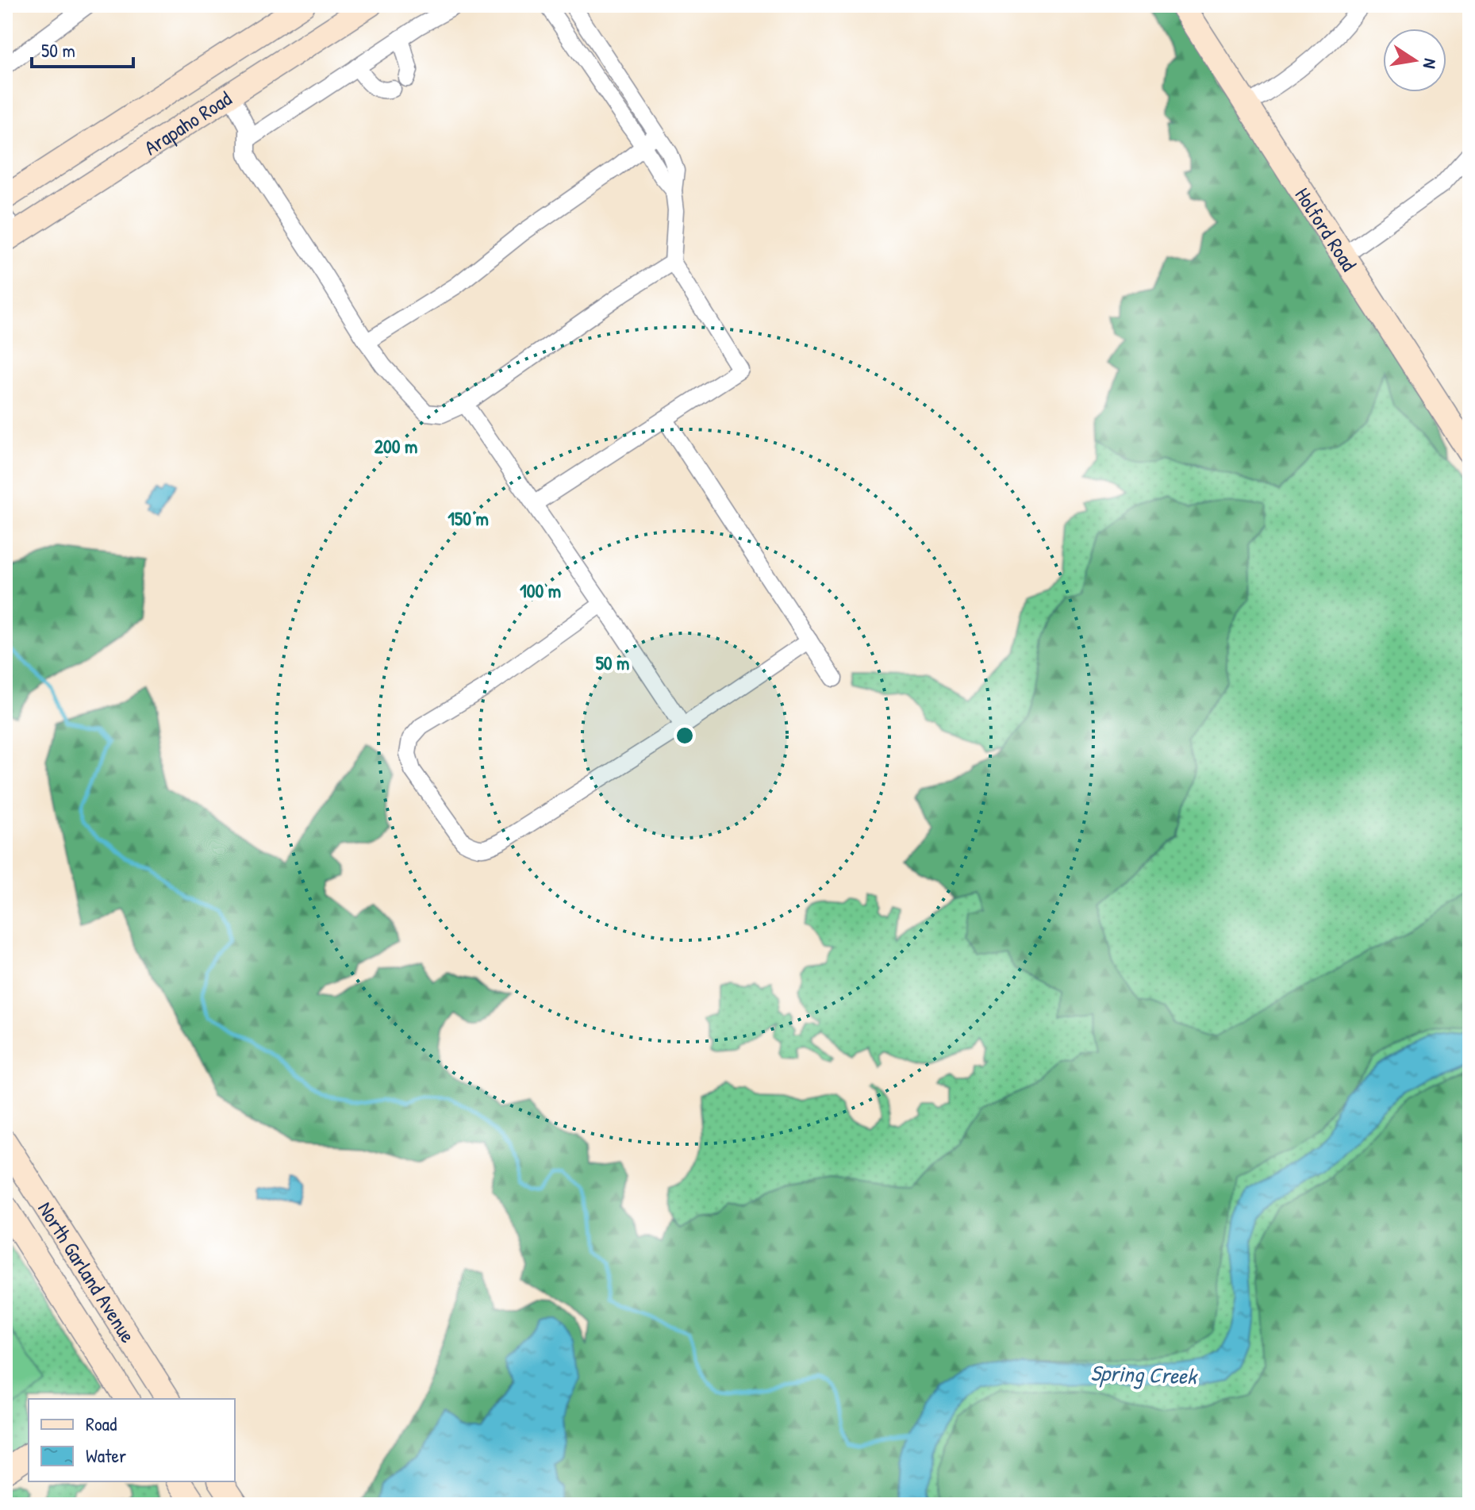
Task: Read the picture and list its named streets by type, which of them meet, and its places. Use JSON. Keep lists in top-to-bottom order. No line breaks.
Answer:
{"streets":{"main road":["Arapaho Road","Holford Road","North Garland Avenue"]},"water":["Spring Creek"],"legend":["Road","Water"],"scale_bar":"50 m","north":"right","rings":["200 m","150 m","100 m","50 m"]}
